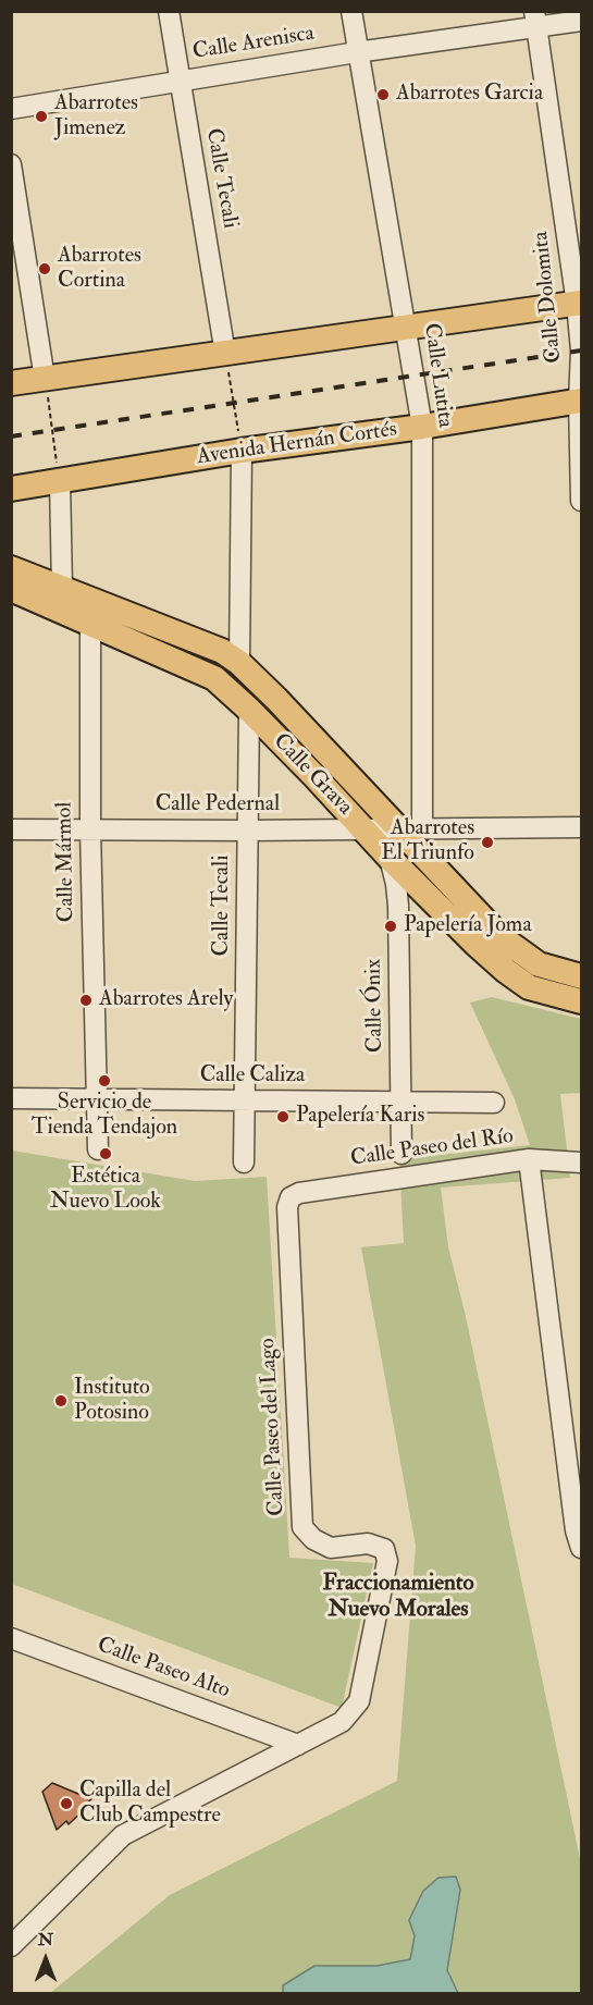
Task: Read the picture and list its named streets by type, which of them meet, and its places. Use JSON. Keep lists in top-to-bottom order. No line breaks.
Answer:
{"streets":{"main road":["Avenida Hernán Cortés","Calle Grava"],"street":["Calle Arenisca","Calle Tecali","Calle Dolomita","Calle Lutita","Calle Pedernal","Calle Mármol","Calle Ónix","Calle Caliza","Calle Paseo del Río","Calle Paseo del Lago","Calle Paseo Alto"]},"crossings":[["Calle Arenisca","Calle Tecali"],["Calle Arenisca","Calle Dolomita"],["Calle Arenisca","Calle Lutita"],["Calle Tecali","Calle Grava"],["Calle Tecali","Calle Pedernal"],["Calle Tecali","Calle Caliza"],["Calle Dolomita","Avenida Hernán Cortés"],["Calle Lutita","Avenida Hernán Cortés"],["Calle Lutita","Calle Grava"],["Calle Lutita","Calle Pedernal"],["Calle Grava","Calle Pedernal"],["Calle Grava","Calle Mármol"],["Calle Grava","Calle Ónix"],["Calle Pedernal","Calle Mármol"],["Calle Mármol","Calle Caliza"],["Calle Ónix","Calle Caliza"],["Calle Paseo del Río","Calle Paseo del Lago"],["Calle Paseo del Lago","Calle Paseo Alto"]],"districts":["Fraccionamiento Nuevo Morales"],"places":["Abarrotes Garcia","Abarrotes Jimenez","Abarrotes Cortina","Abarrotes El Triunfo","Papelería Joma","Abarrotes Arely","Servicio de Tienda Tendajon","Papelería Karis","Estética Nuevo Look","Instituto Potosino","Capilla del Club Campestre"],"north":"top"}
